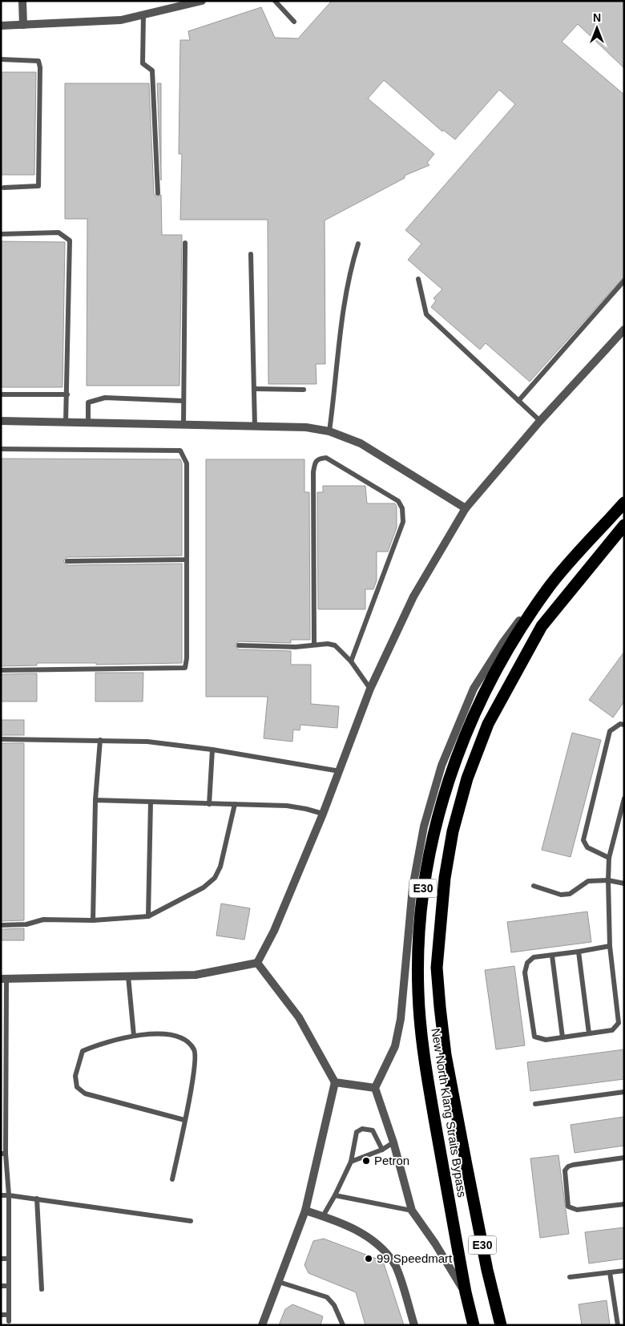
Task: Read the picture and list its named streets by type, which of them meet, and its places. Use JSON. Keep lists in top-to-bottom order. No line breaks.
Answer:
{"streets":{"highway":["E30","New North Klang Straits Bypass"]},"places":["Petron","99 Speedmart"],"north":"top"}
